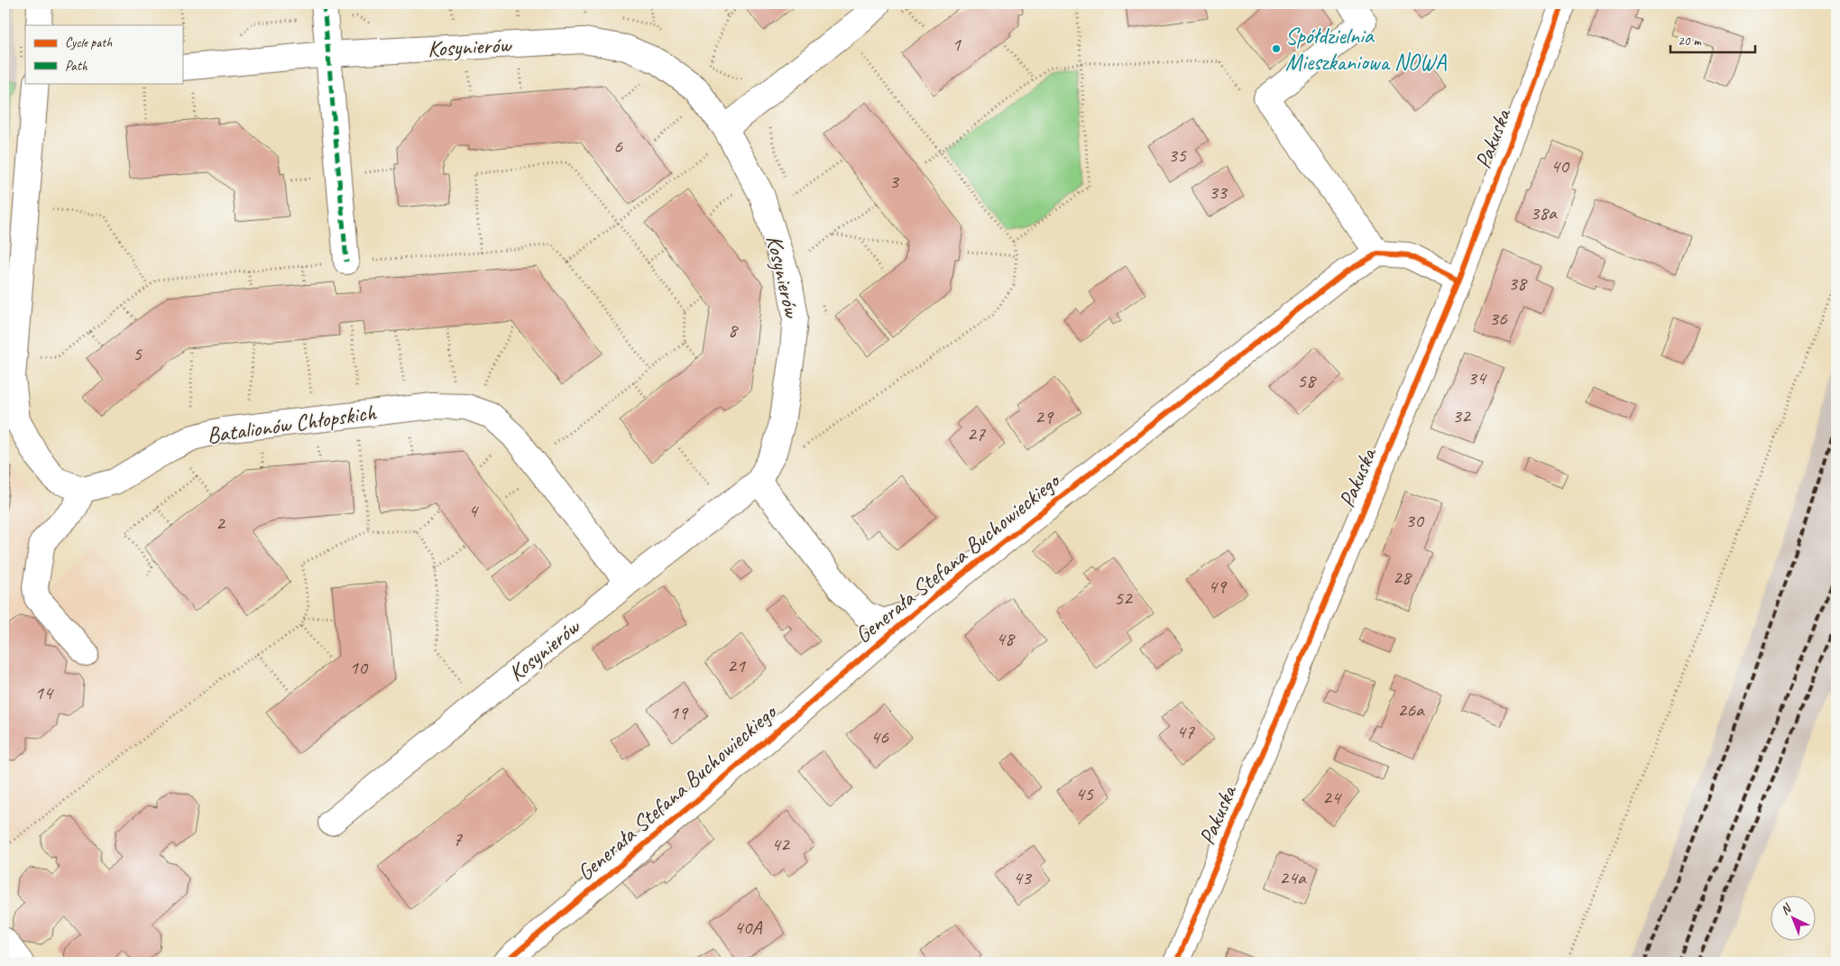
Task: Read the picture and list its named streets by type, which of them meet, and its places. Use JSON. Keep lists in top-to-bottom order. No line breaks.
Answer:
{"streets":{"street":["Kosynierów","Pakuska","Batalionów Chłopskich","Generała Stefana Buchowieckiego"]},"crossings":[["Kosynierów","Batalionów Chłopskich"]],"places":["Spółdzielnia Mieszkaniowa NOWA"],"house_numbers":["1","6","35","40","3","33","38a","38","36","8","5","34","58","32","29","27","4","30","2","28","49","52","48","21","10","14","26a","19","47","46","45","24","7","42","43","24a","40A"],"legend":["Cycle path","Path"],"scale_bar":"20 m","north":"top left"}
